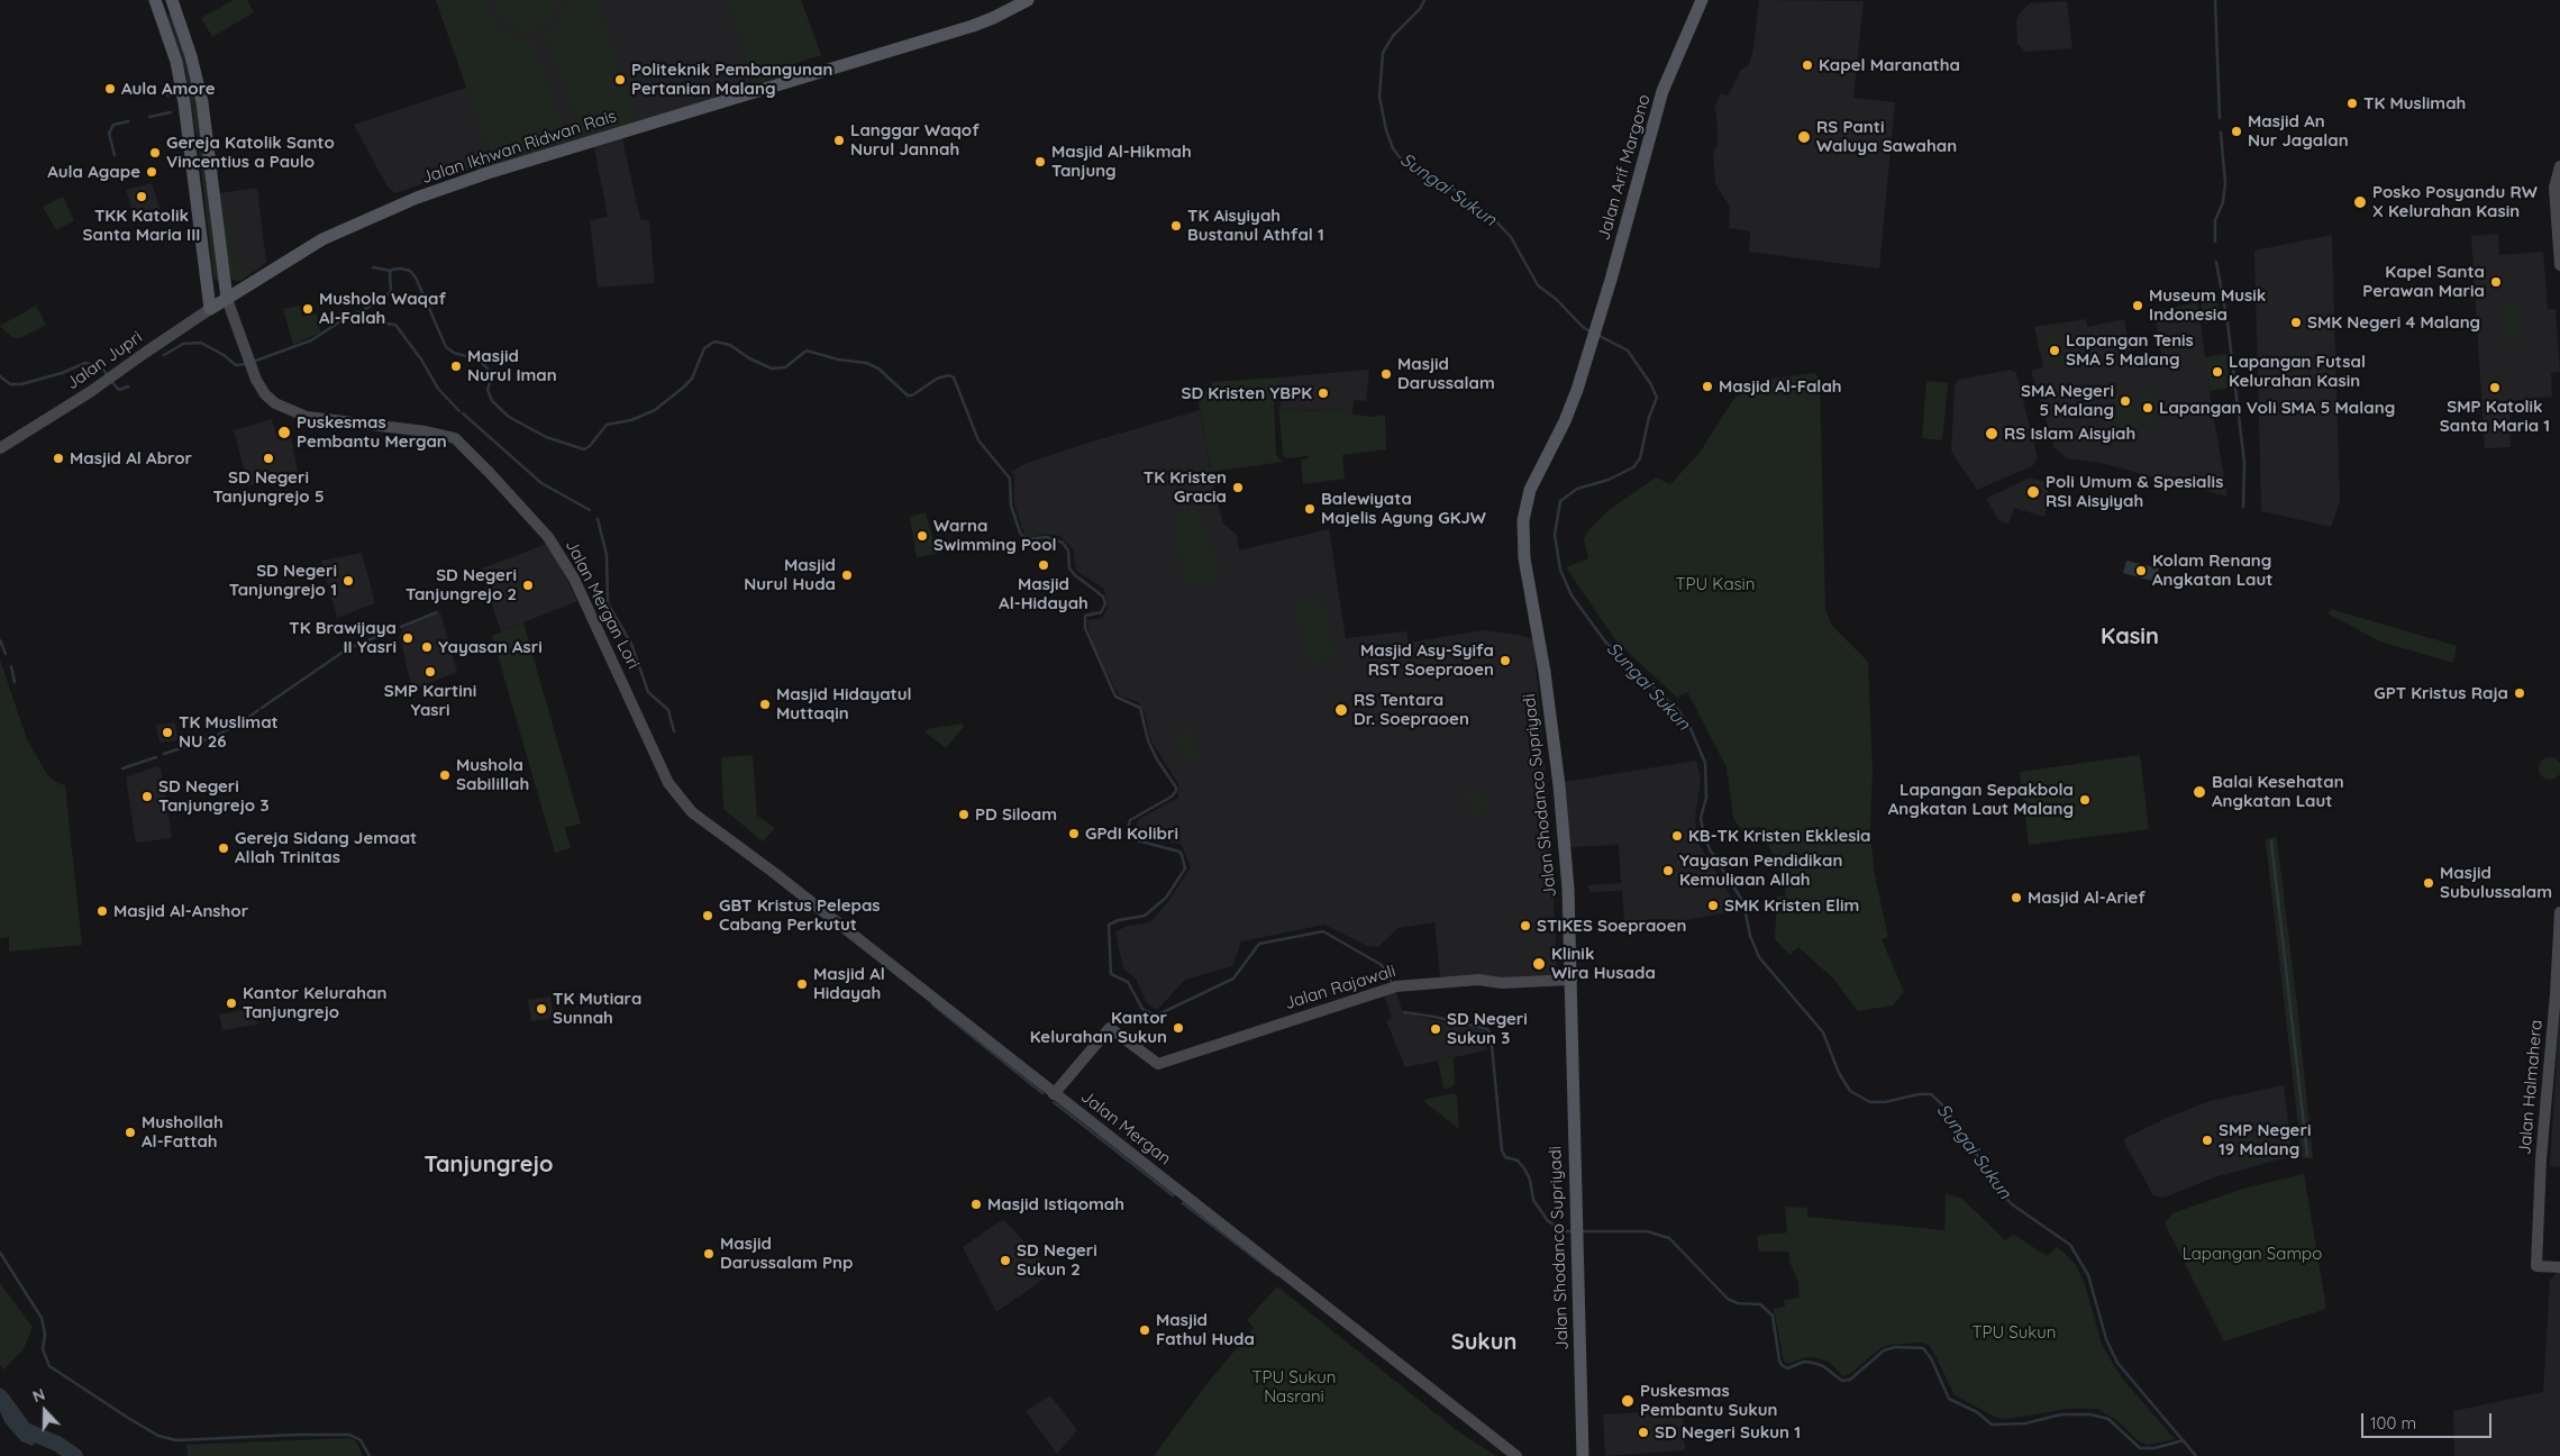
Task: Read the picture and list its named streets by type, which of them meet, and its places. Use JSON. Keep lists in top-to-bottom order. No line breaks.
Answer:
{"streets":{"main road":["Jalan Ikhwan Ridwan Rais","Jalan Arif Margono","Jalan Jupri","Jalan Shodanco Supriyadi"],"street":["Jalan Mergan Lori","Jalan Rajawali","Jalan Halmahera","Jalan Mergan"]},"crossings":[["Jalan Ikhwan Ridwan Rais","Jalan Jupri"],["Jalan Ikhwan Ridwan Rais","Jalan Mergan Lori"],["Jalan Arif Margono","Jalan Shodanco Supriyadi"],["Jalan Jupri","Jalan Mergan Lori"],["Jalan Mergan Lori","Jalan Mergan"],["Jalan Shodanco Supriyadi","Jalan Rajawali"],["Jalan Rajawali","Jalan Mergan"]],"districts":["Kasin","Tanjungrejo","Sukun"],"water":["Sungai Sukun"],"parks":["TPU Kasin","Lapangan Sampo","TPU Sukun","TPU Sukun Nasrani"],"places":["Kapel Maranatha","Politeknik Pembangunan Pertanian Malang","Aula Amore","TK Muslimah","Masjid An Nur Jagalan","RS Panti Waluya Sawahan","Langgar Waqof Nurul Jannah","Gereja Katolik Santo Vincentius a Paulo","Masjid Al-Hikmah Tanjung","Aula Agape","TKK Katolik Santa Maria III","Posko Posyandu RW X Kelurahan Kasin","TK Aisyiyah Bustanul Athfal 1","Kapel Santa Perawan Maria","Museum Musik Indonesia","Mushola Waqaf Al-Falah","SMK Negeri 4 Malang","Lapangan Tenis SMA 5 Malang","Masjid Nurul Iman","Lapangan Futsal Kelurahan Kasin","Masjid Darussalam","Masjid Al-Falah","SMP Katolik Santa Maria 1","SD Kristen YBPK","SMA Negeri 5 Malang","Lapangan Voli SMA 5 Malang","Puskesmas Pembantu Mergan","RS Islam Aisyiah","Masjid Al Abror","SD Negeri Tanjungrejo 5","TK Kristen Gracia","Poli Umum & Spesialis RSI Aisyiyah","Balewiyata Majelis Agung GKJW","Warna Swimming Pool","Masjid Al-Hidayah","Kolam Renang Angkatan Laut","Masjid Nurul Huda","SD Negeri Tanjungrejo 1","SD Negeri Tanjungrejo 2","TK Brawijaya II Yasri","Yayasan Asri","Masjid Asy-Syifa RST Soepraoen","SMP Kartini Yasri","GPT Kristus Raja","Masjid Hidayatul Muttaqin","RS Tentara Dr. Soepraoen","TK Muslimat NU 26","Mushola Sabilillah","Balai Kesehatan Angkatan Laut","SD Negeri Tanjungrejo 3","Lapangan Sepakbola Angkatan Laut Malang","PD Siloam","GPdI Kolibri","KB-TK Kristen Ekklesia","Gereja Sidang Jemaat Allah Trinitas","Yayasan Pendidikan Kemuliaan Allah","Masjid Subulussalam","Masjid Al-Arief","SMK Kristen Elim","Masjid Al-Anshor","GBT Kristus Pelepas Cabang Perkutut","STIKES Soepraoen","Klinik Wira Husada","Masjid Al Hidayah","Kantor Kelurahan Tanjungrejo","TK Mutiara Sunnah","Kantor Kelurahan Sukun","SD Negeri Sukun 3","Mushollah Al-Fattah","SMP Negeri 19 Malang","Masjid Istiqomah","Masjid Darussalam Pnp","SD Negeri Sukun 2","Masjid Fathul Huda","Puskesmas Pembantu Sukun","SD Negeri Sukun 1"],"scale_bar":"100 m","north":"top"}
